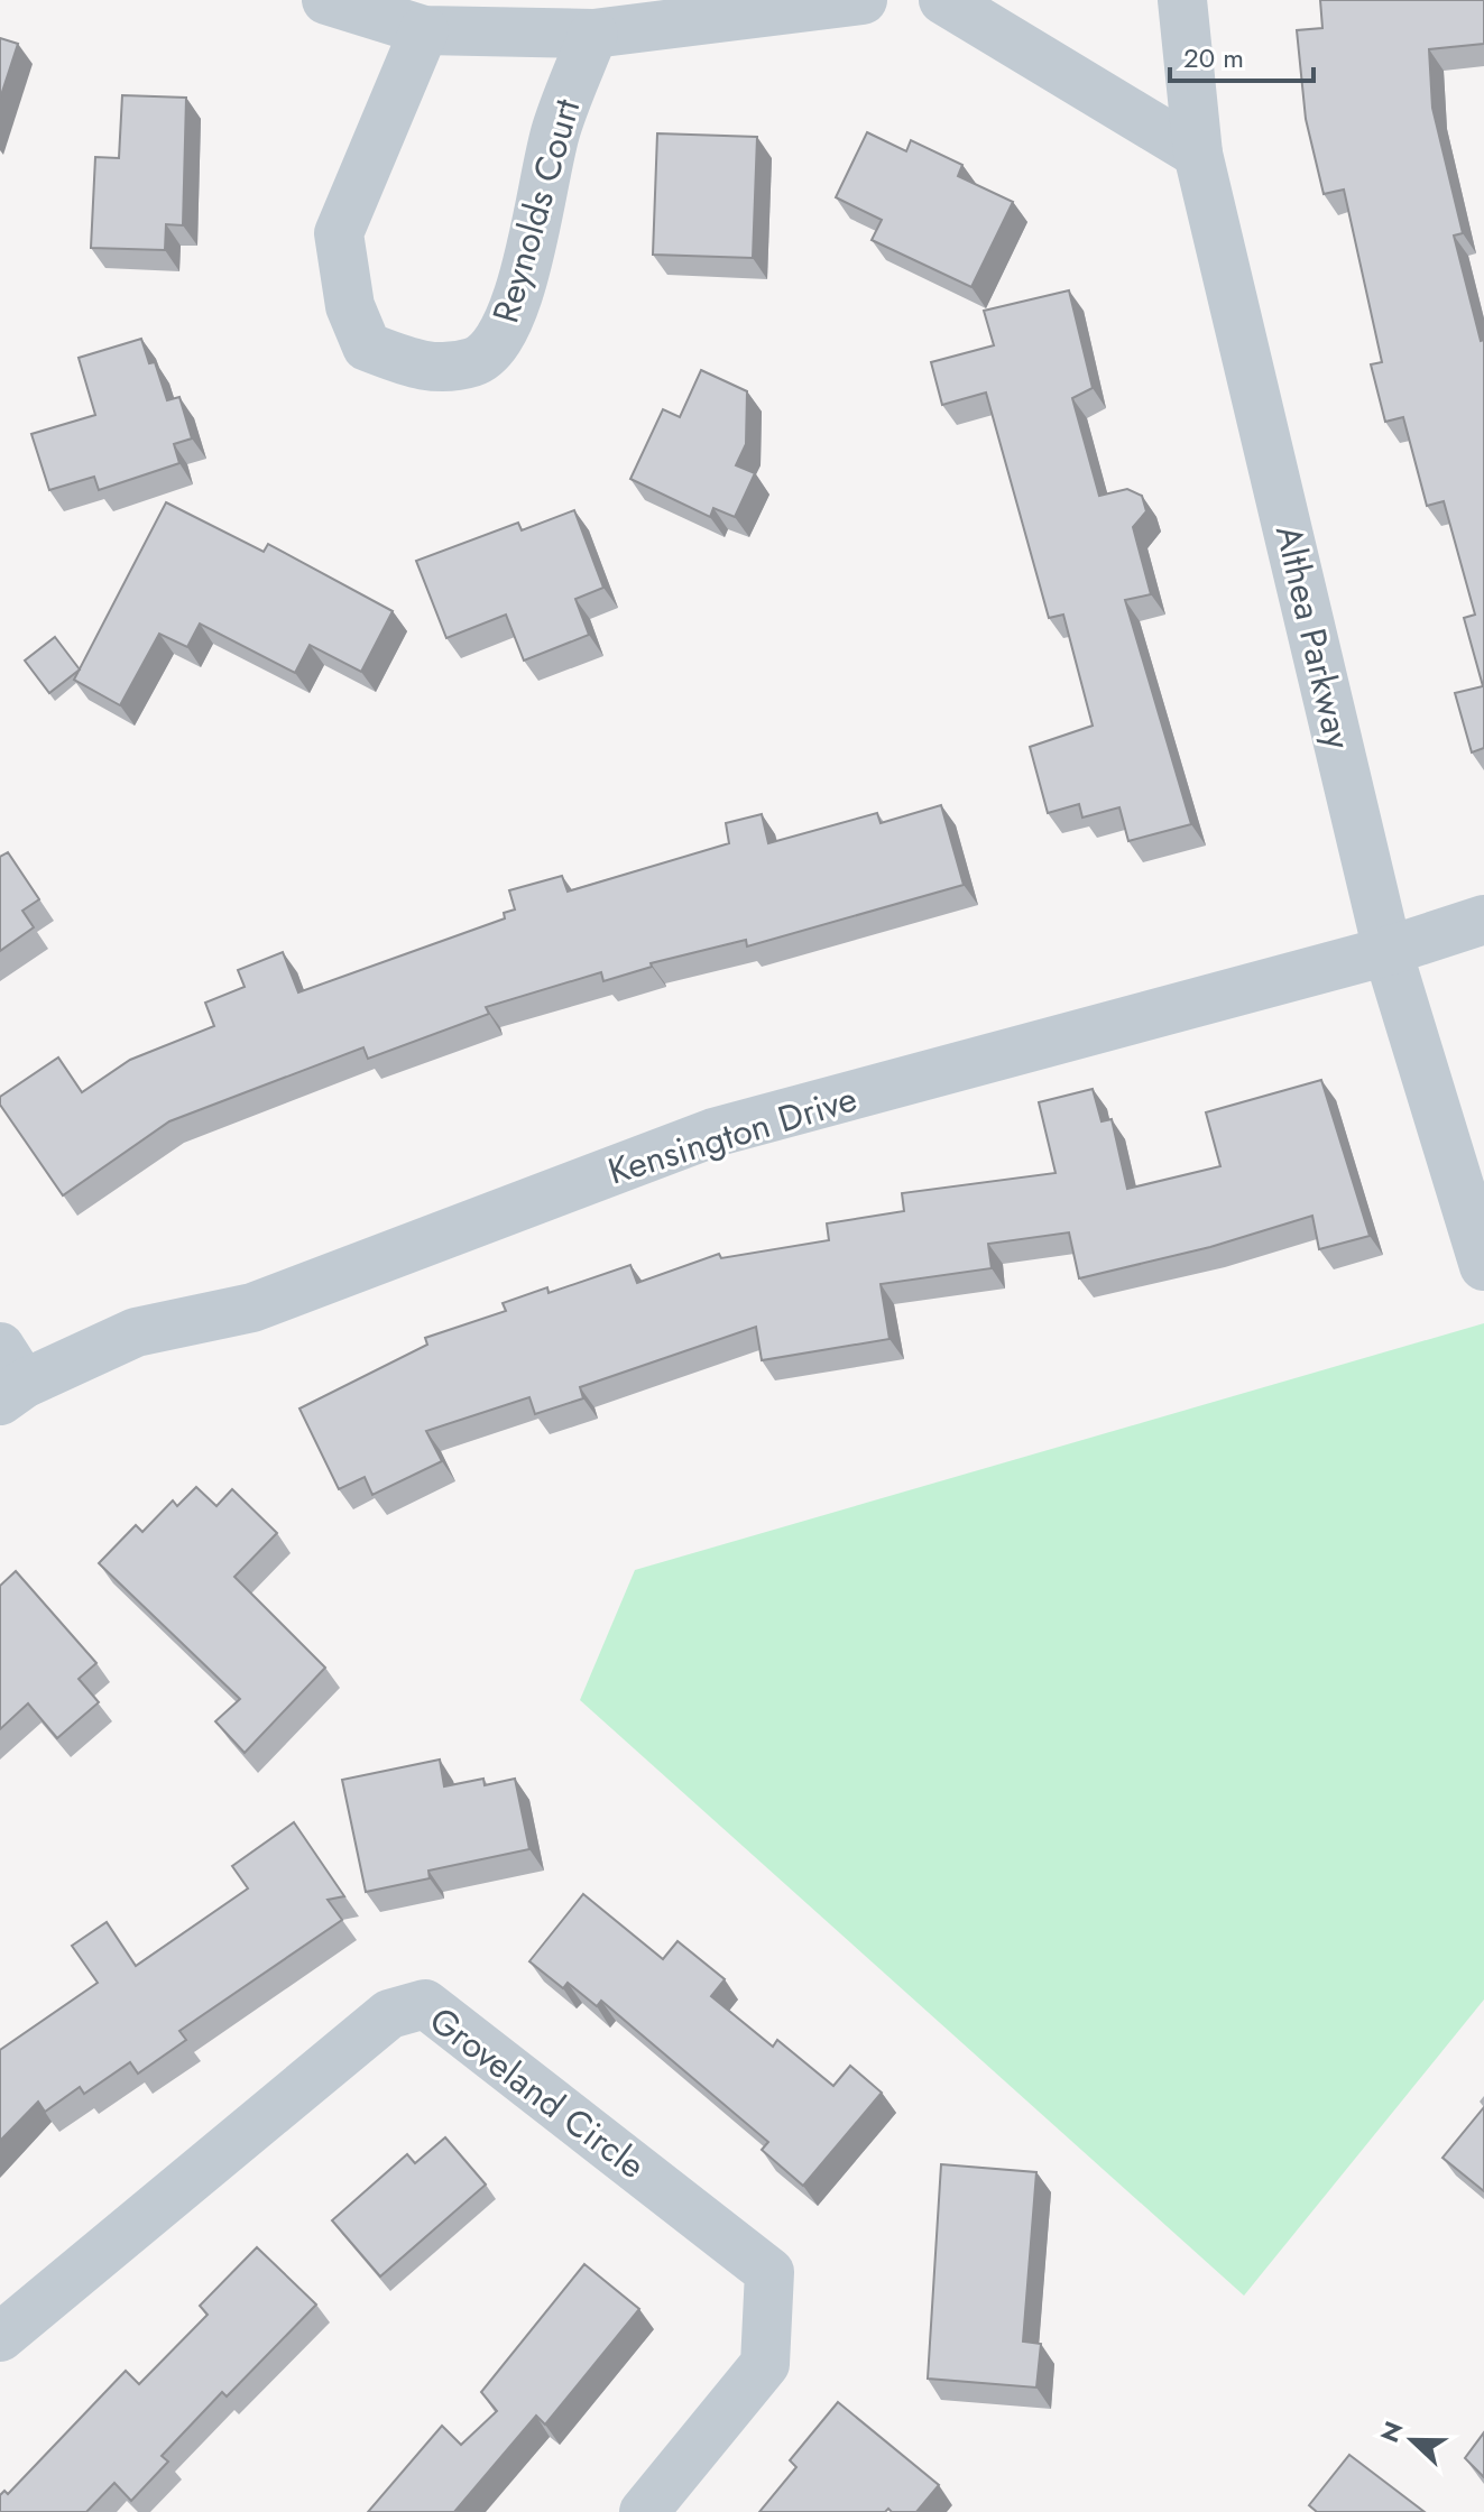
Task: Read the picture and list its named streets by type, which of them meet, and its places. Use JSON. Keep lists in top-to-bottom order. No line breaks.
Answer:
{"streets":{"street":["Reynolds Court","Althea Parkway","Kensington Drive","Groveland Circle"]},"crossings":[["Althea Parkway","Kensington Drive"]],"scale_bar":"20 m","north":"left"}
